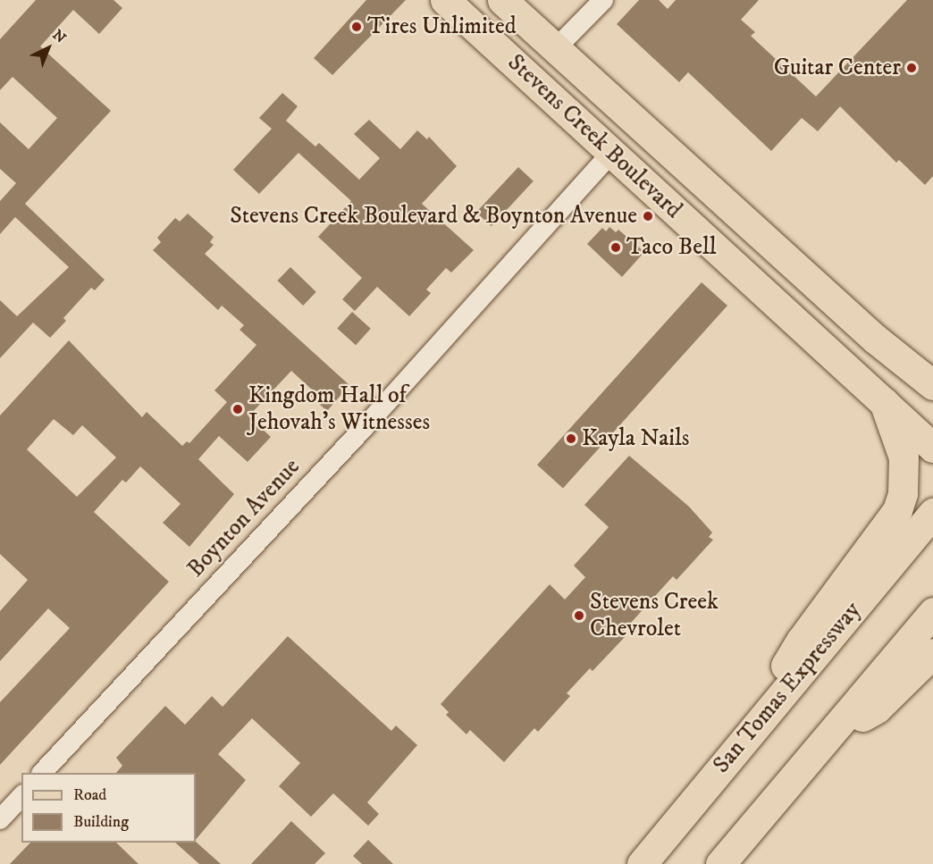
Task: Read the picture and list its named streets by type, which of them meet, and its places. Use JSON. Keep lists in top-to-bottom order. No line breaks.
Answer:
{"streets":{"main road":["Stevens Creek Boulevard","San Tomas Expressway"],"street":["Boynton Avenue"]},"crossings":[["Stevens Creek Boulevard","Boynton Avenue"]],"places":["Tires Unlimited","Guitar Center","Stevens Creek Boulevard & Boynton Avenue","Taco Bell","Kingdom Hall of Jehovah’s Witnesses","Kayla Nails","Stevens Creek Chevrolet"],"legend":["Road","Building"],"north":"top right"}
